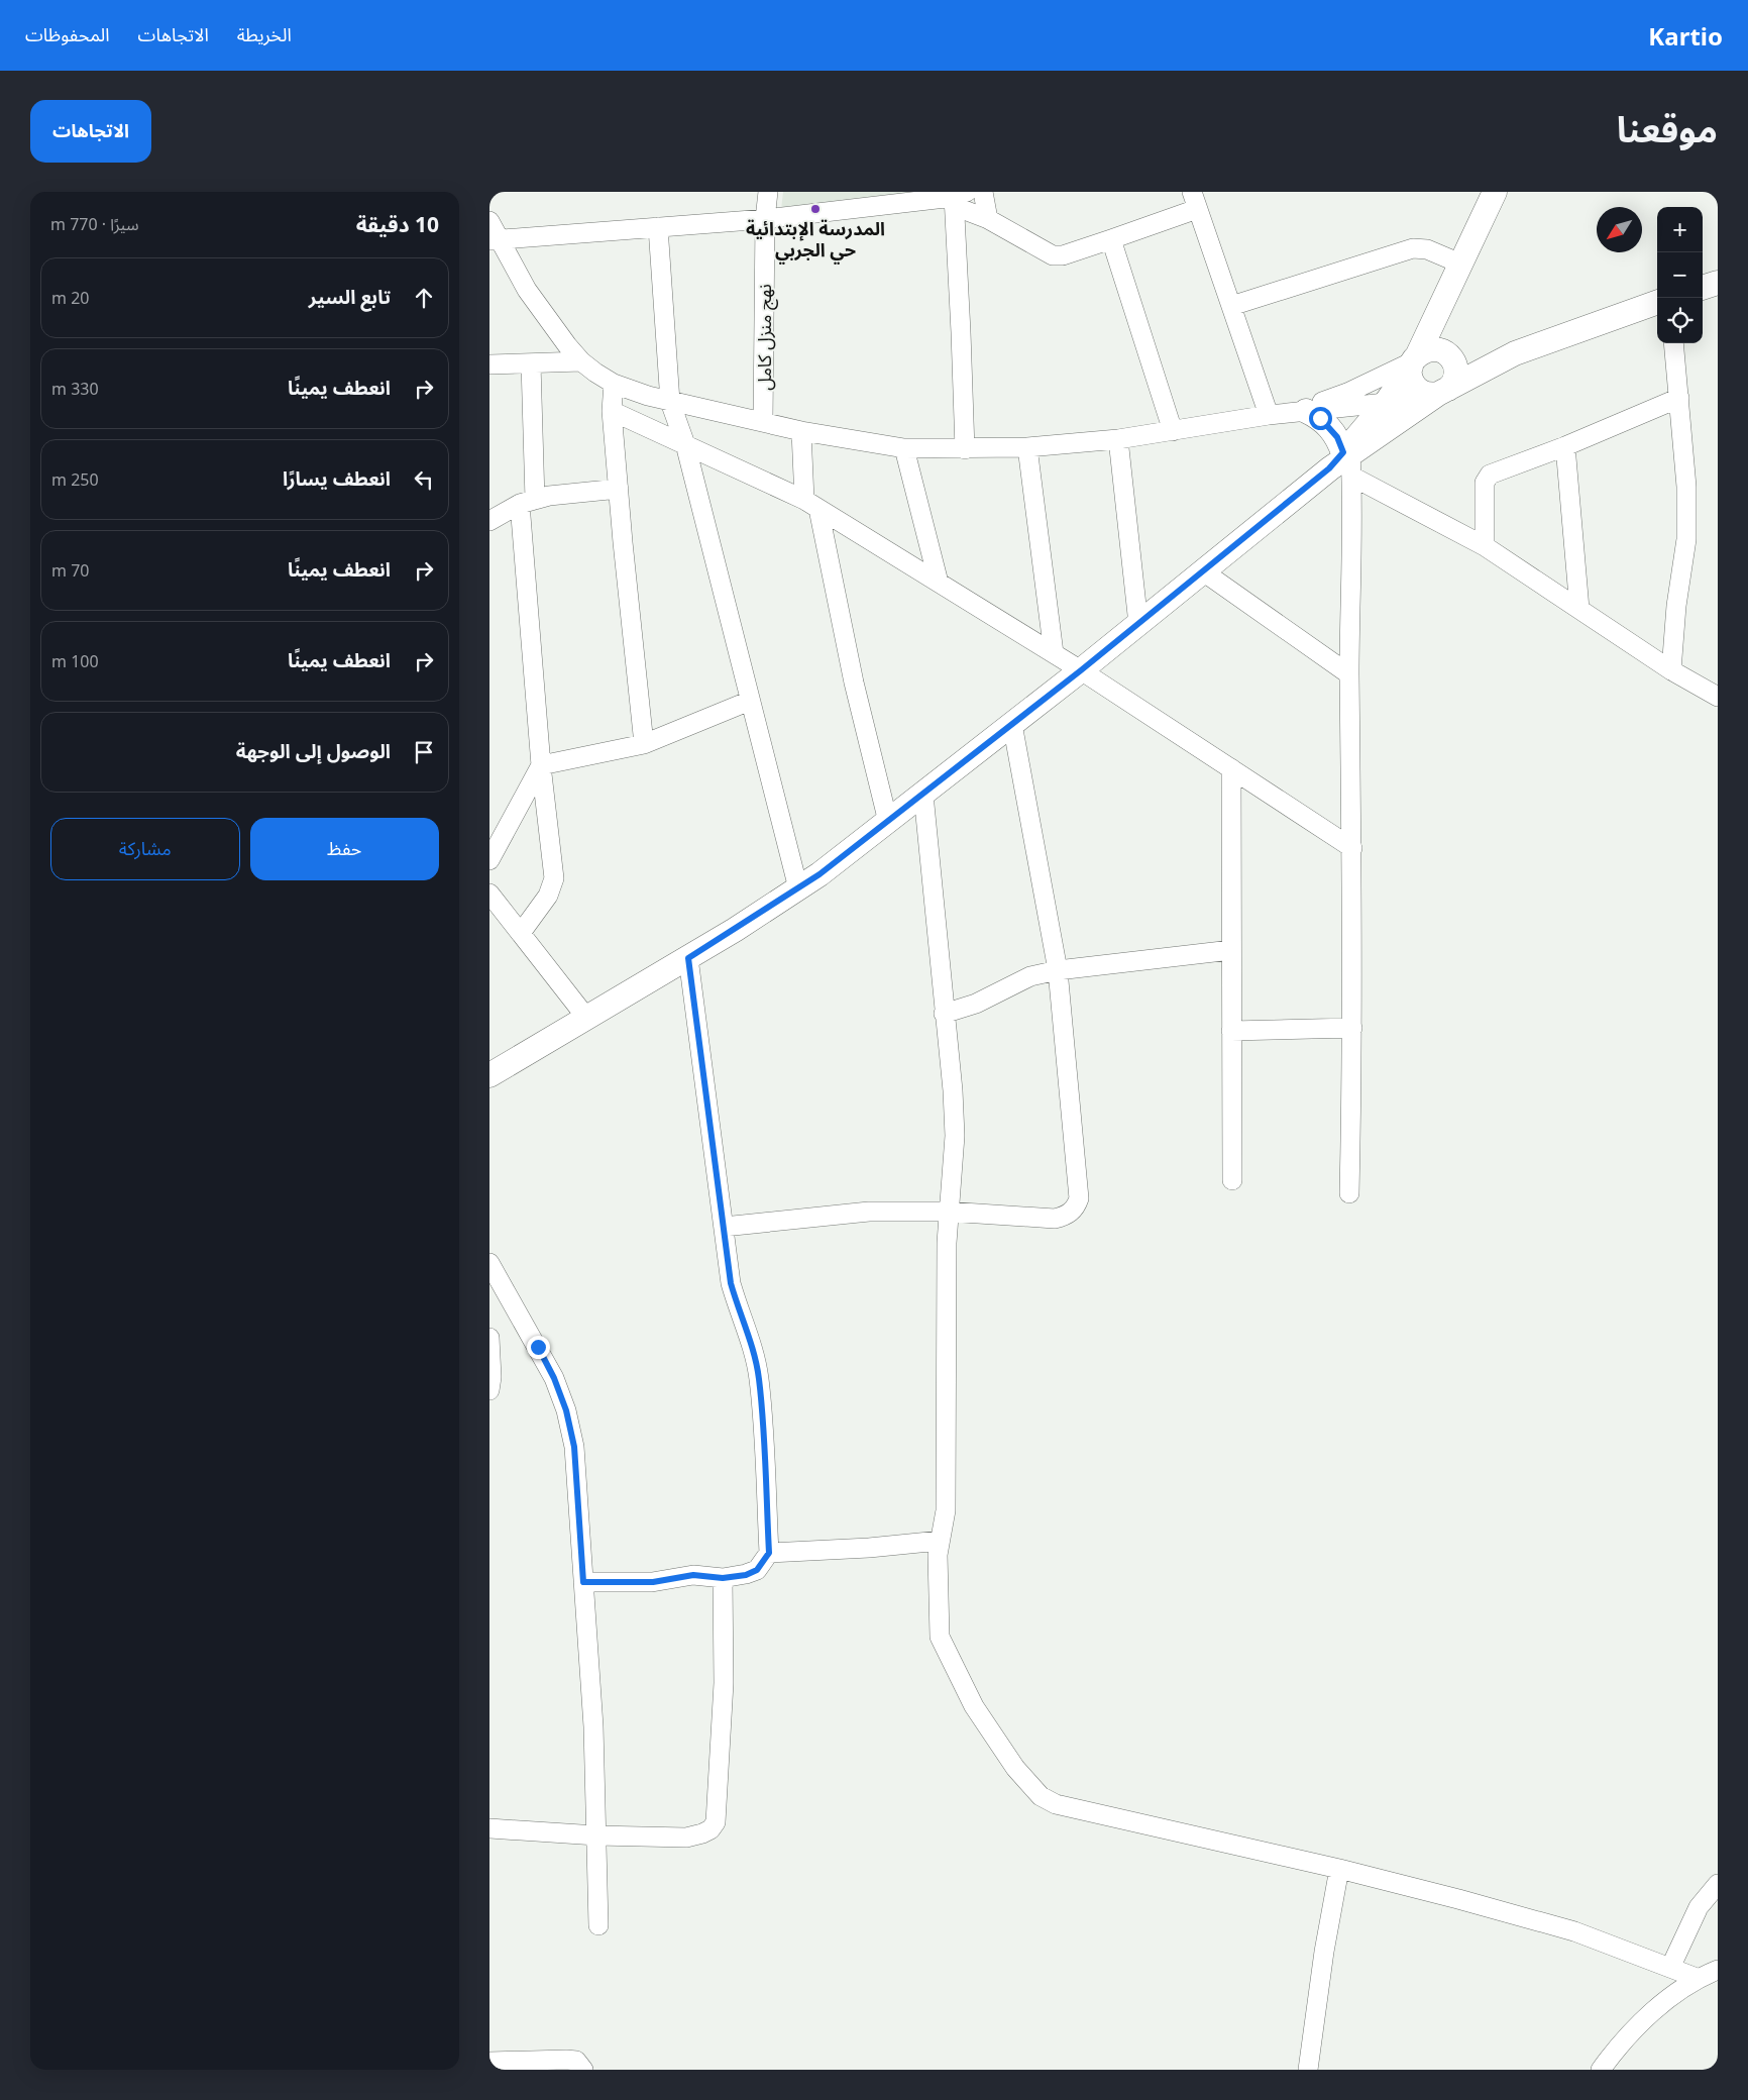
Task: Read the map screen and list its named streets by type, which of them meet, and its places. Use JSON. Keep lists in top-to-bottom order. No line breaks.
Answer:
{"streets":{"street":["نهج منزل كامل"]},"places":["المدرسة الإبتدائية حي الجربي"],"north":"bottom left","page":{"header":"Kartio","nav":["الخريطة","الاتجاهات","المحفوظات"],"title":"موقعنا","buttons":["الاتجاهات",["حفظ","مشاركة"]],"heading":["10 دقيقة","سيرًا · 770 m"],"map_buttons":["+","−"],"list":[["تابع السير","20 m"],["انعطف يمينًا","330 m"],["انعطف يسارًا","250 m"],["انعطف يمينًا","70 m"],["انعطف يمينًا","100 m"],"الوصول إلى الوجهة"]}}
